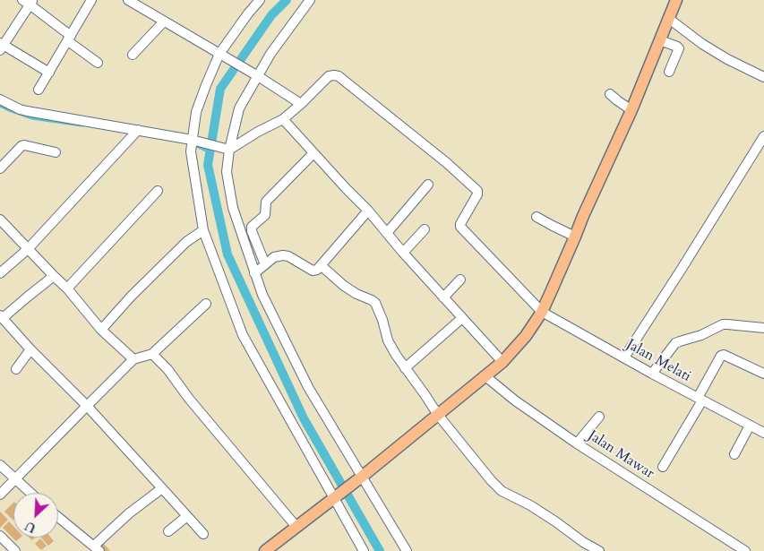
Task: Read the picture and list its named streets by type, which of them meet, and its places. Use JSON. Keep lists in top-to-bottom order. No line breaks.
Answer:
{"streets":{"street":["Jalan Melati","Jalan Mawar"]},"north":"bottom left"}
